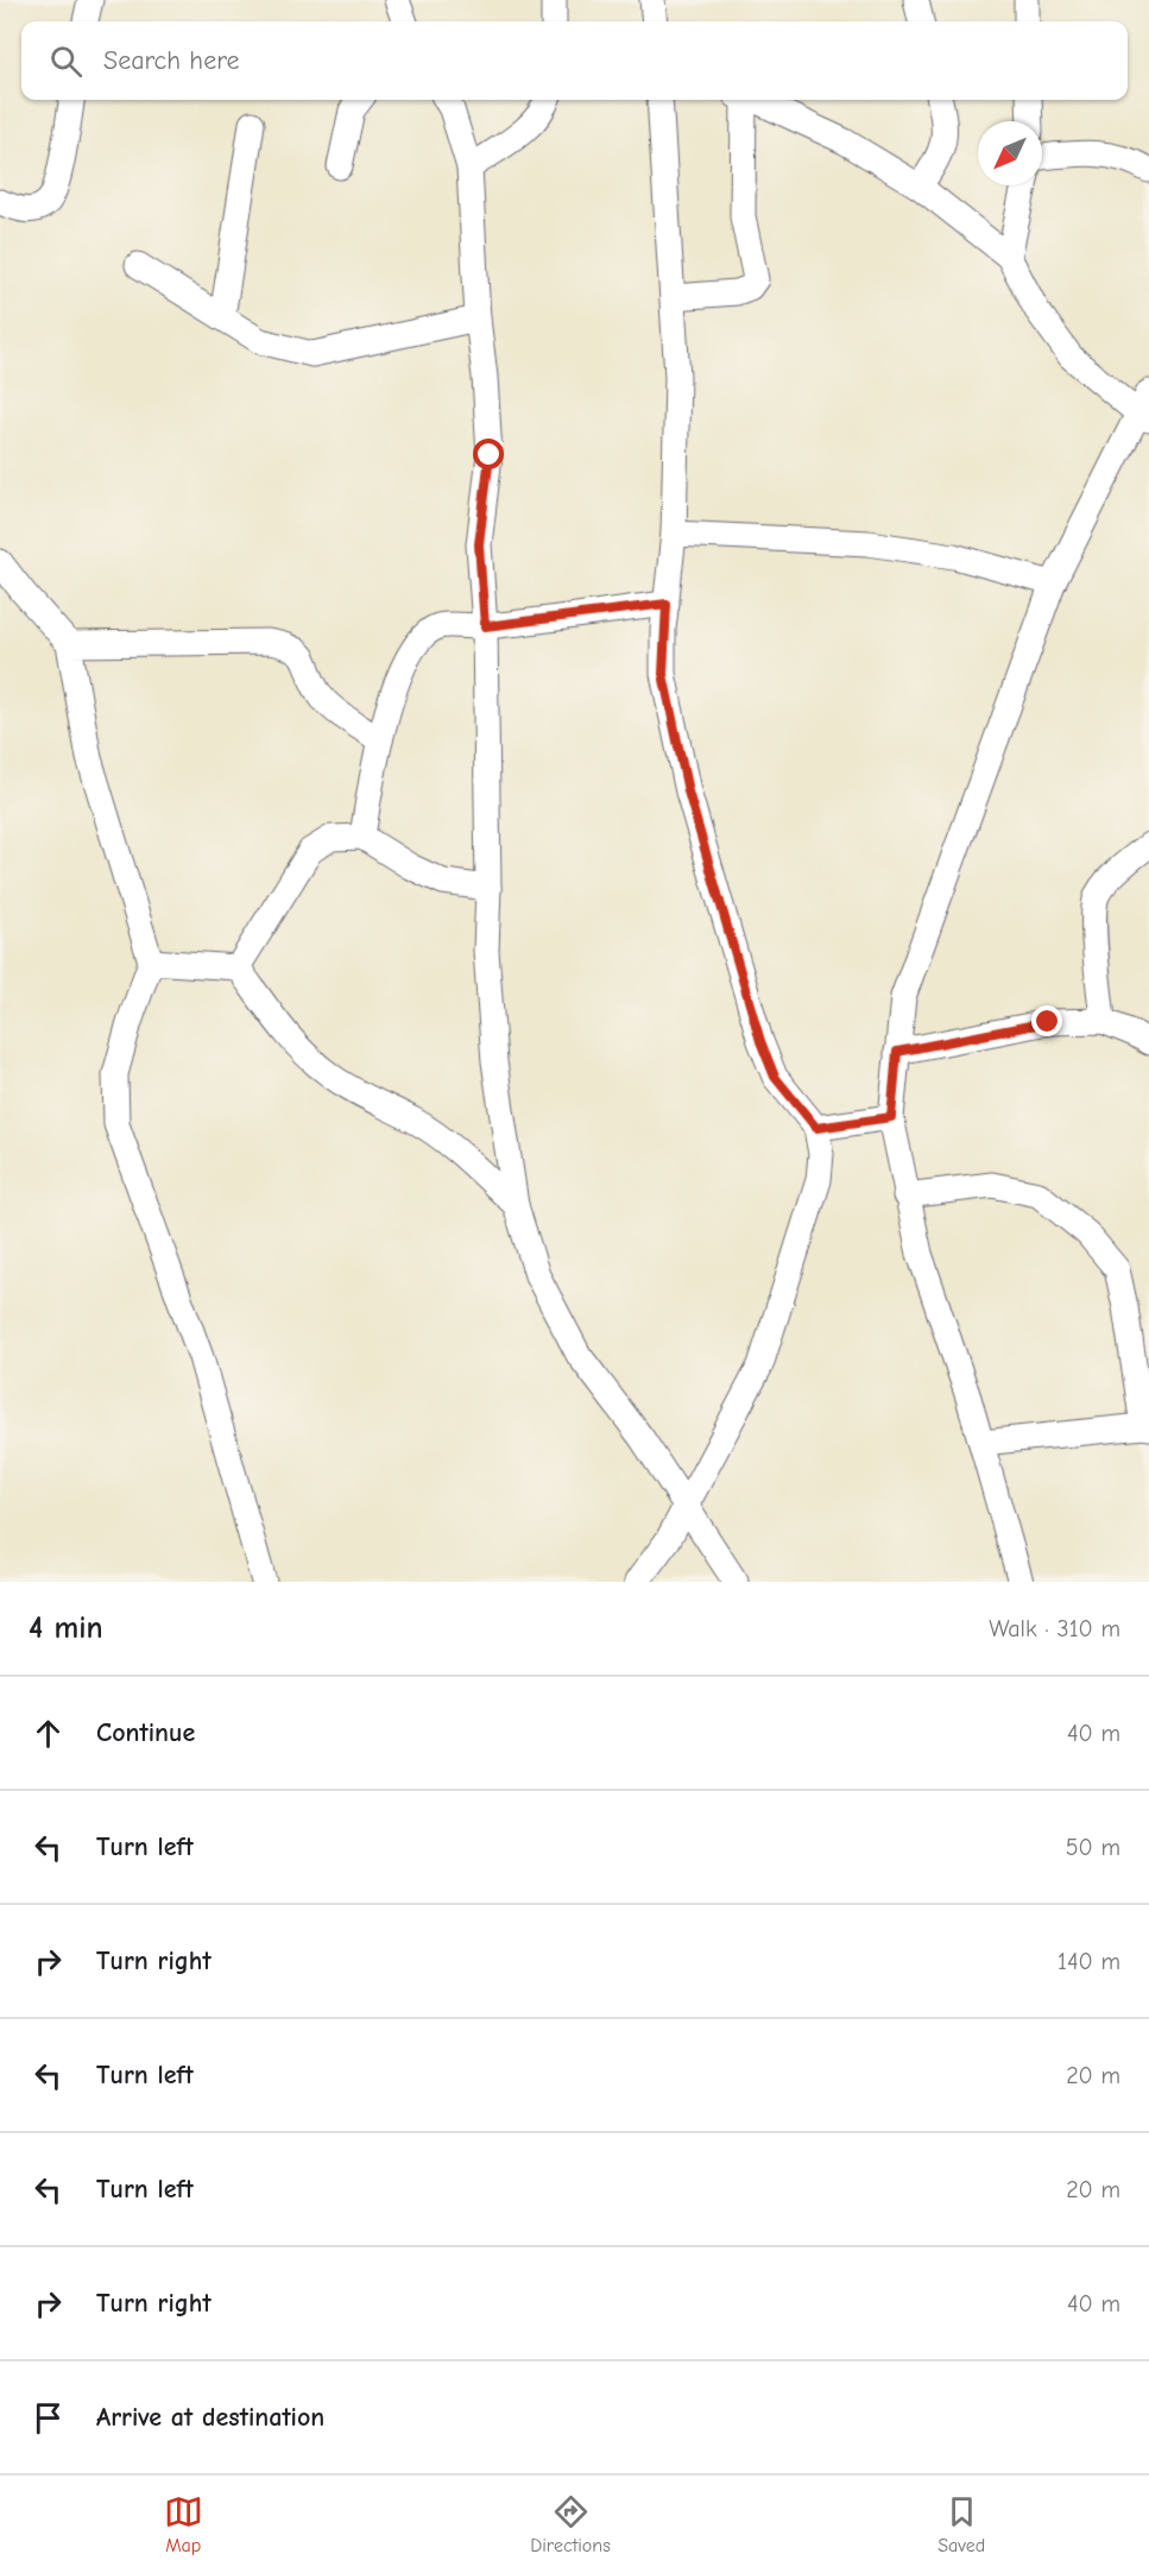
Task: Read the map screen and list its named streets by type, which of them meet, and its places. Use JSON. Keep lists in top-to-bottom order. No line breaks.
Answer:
{"north":"bottom left","page":{"search":"Search here","heading":["4 min","Walk · 310 m"],"list":[["Continue","40 m"],["Turn left","50 m"],["Turn right","140 m"],["Turn left","20 m"],["Turn left","20 m"],["Turn right","40 m"],"Arrive at destination"],"nav":["Map","Directions","Saved"]}}
